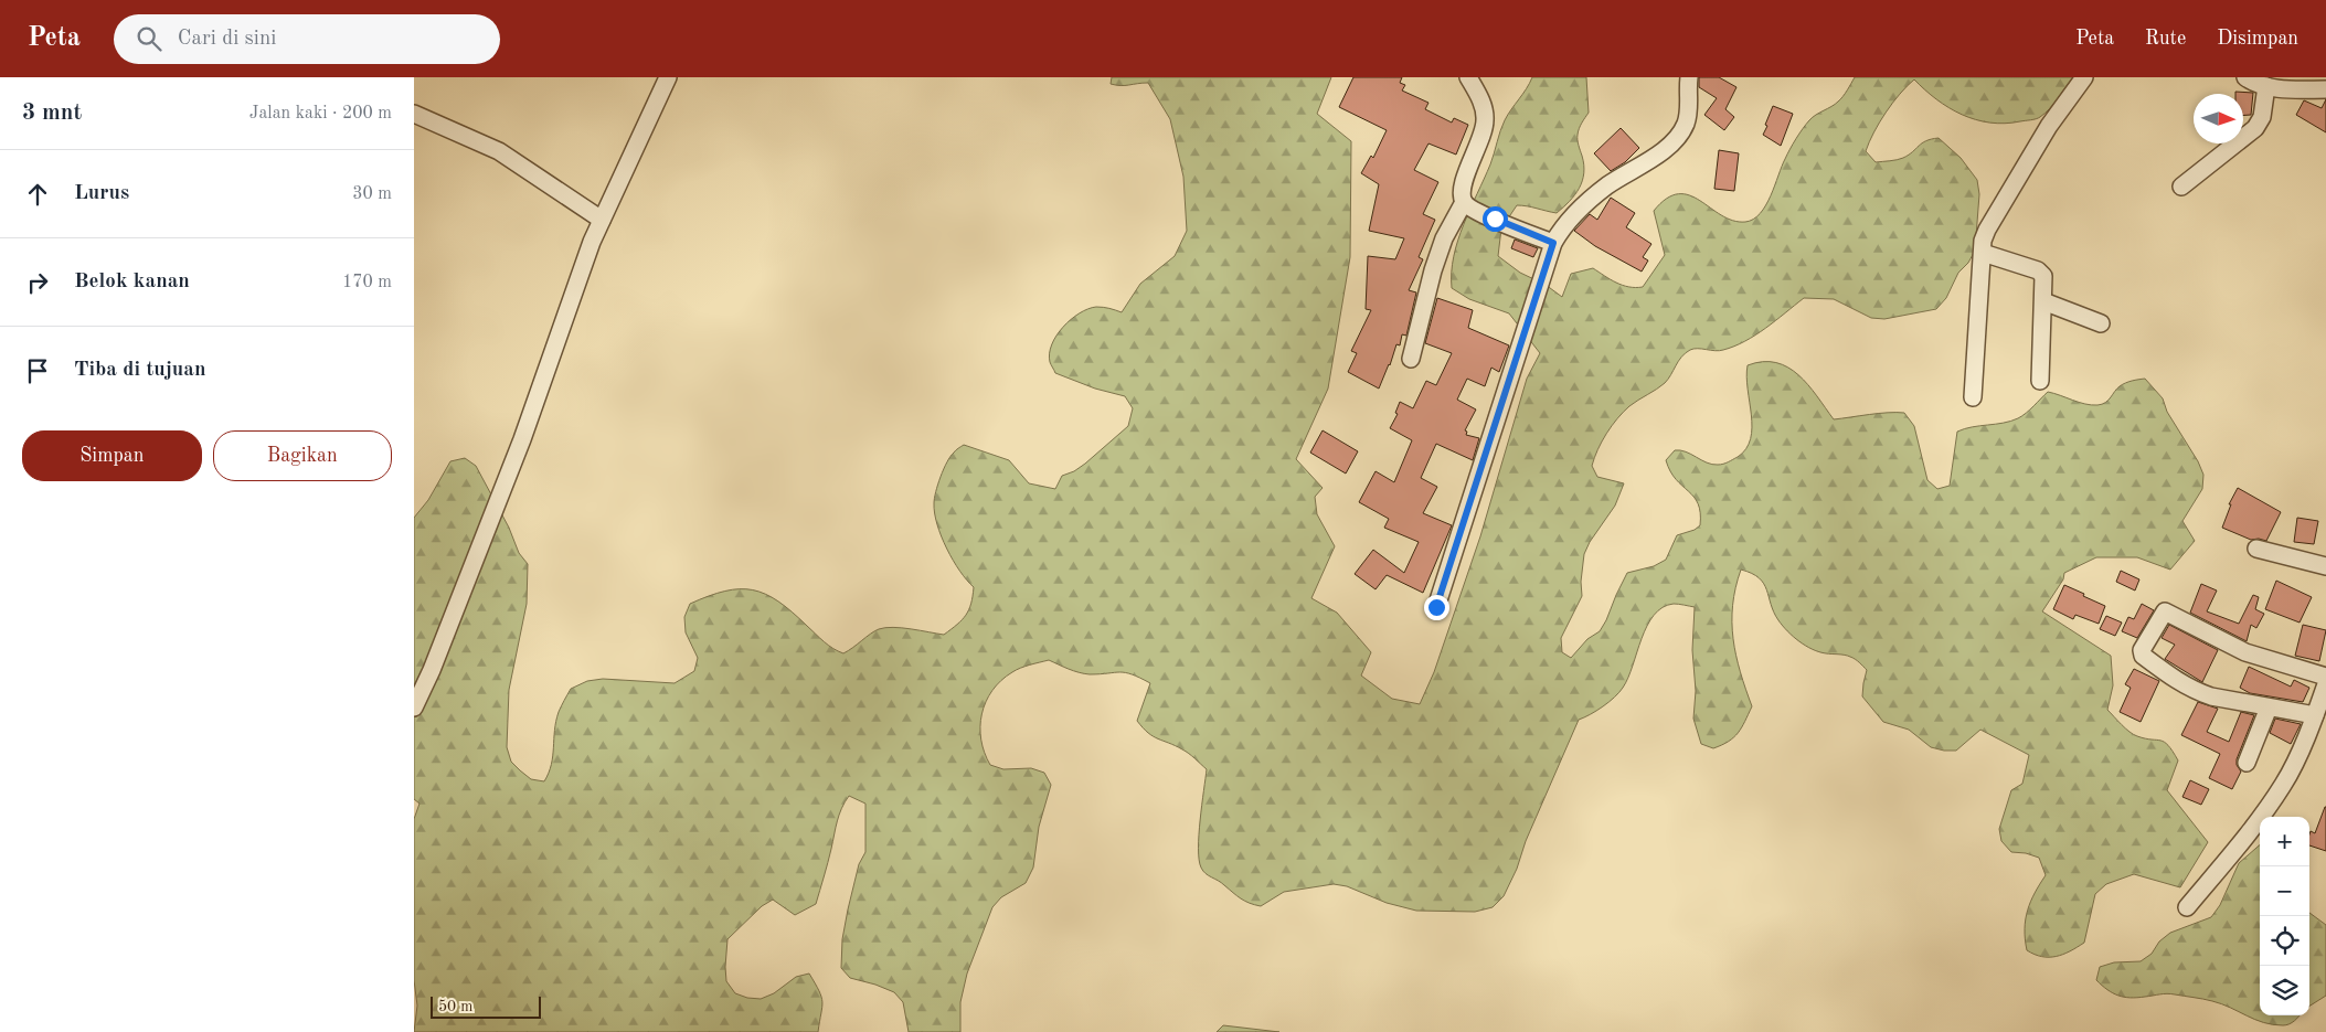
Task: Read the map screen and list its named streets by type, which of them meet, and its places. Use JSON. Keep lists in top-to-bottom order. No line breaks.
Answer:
{"scale_bar":"50 m","north":"right","page":{"header":"Peta","search":"Cari di sini","nav":["Peta","Rute","Disimpan"],"heading":["3 mnt","Jalan kaki · 200 m"],"list":[["Lurus","30 m"],["Belok kanan","170 m"],"Tiba di tujuan"],"buttons":["Simpan","Bagikan"],"map_buttons":["+","−"],"scale":"50 m"}}
